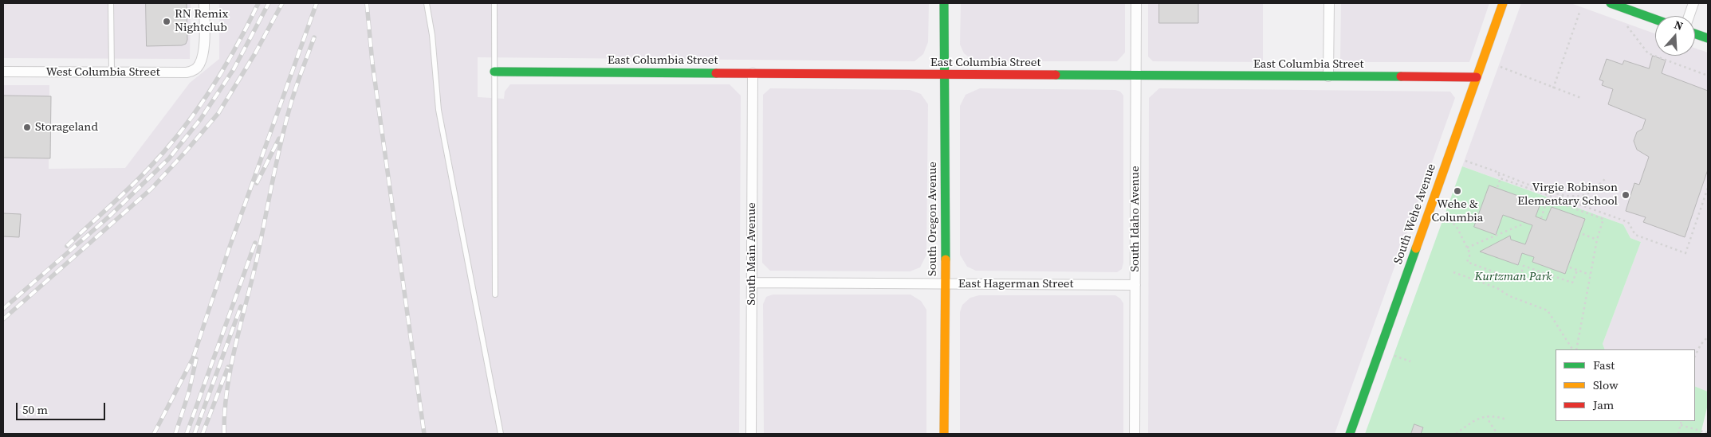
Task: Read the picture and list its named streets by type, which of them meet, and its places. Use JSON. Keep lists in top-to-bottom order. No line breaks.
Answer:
{"streets":{"street":["East Columbia Street","West Columbia Street","South Wehe Avenue","South Oregon Avenue","South Idaho Avenue","South Main Avenue","East Hagerman Street"]},"crossings":[["East Columbia Street","South Wehe Avenue"],["East Columbia Street","South Oregon Avenue"],["East Columbia Street","South Idaho Avenue"],["East Columbia Street","South Main Avenue"],["South Oregon Avenue","East Hagerman Street"],["South Idaho Avenue","East Hagerman Street"],["South Main Avenue","East Hagerman Street"]],"parks":["Kurtzman Park"],"places":["RN Remix Nightclub","Storageland","Wehe & Columbia","Virgie Robinson Elementary School"],"legend":["Fast","Slow","Jam"],"scale_bar":"50 m","north":"top"}
